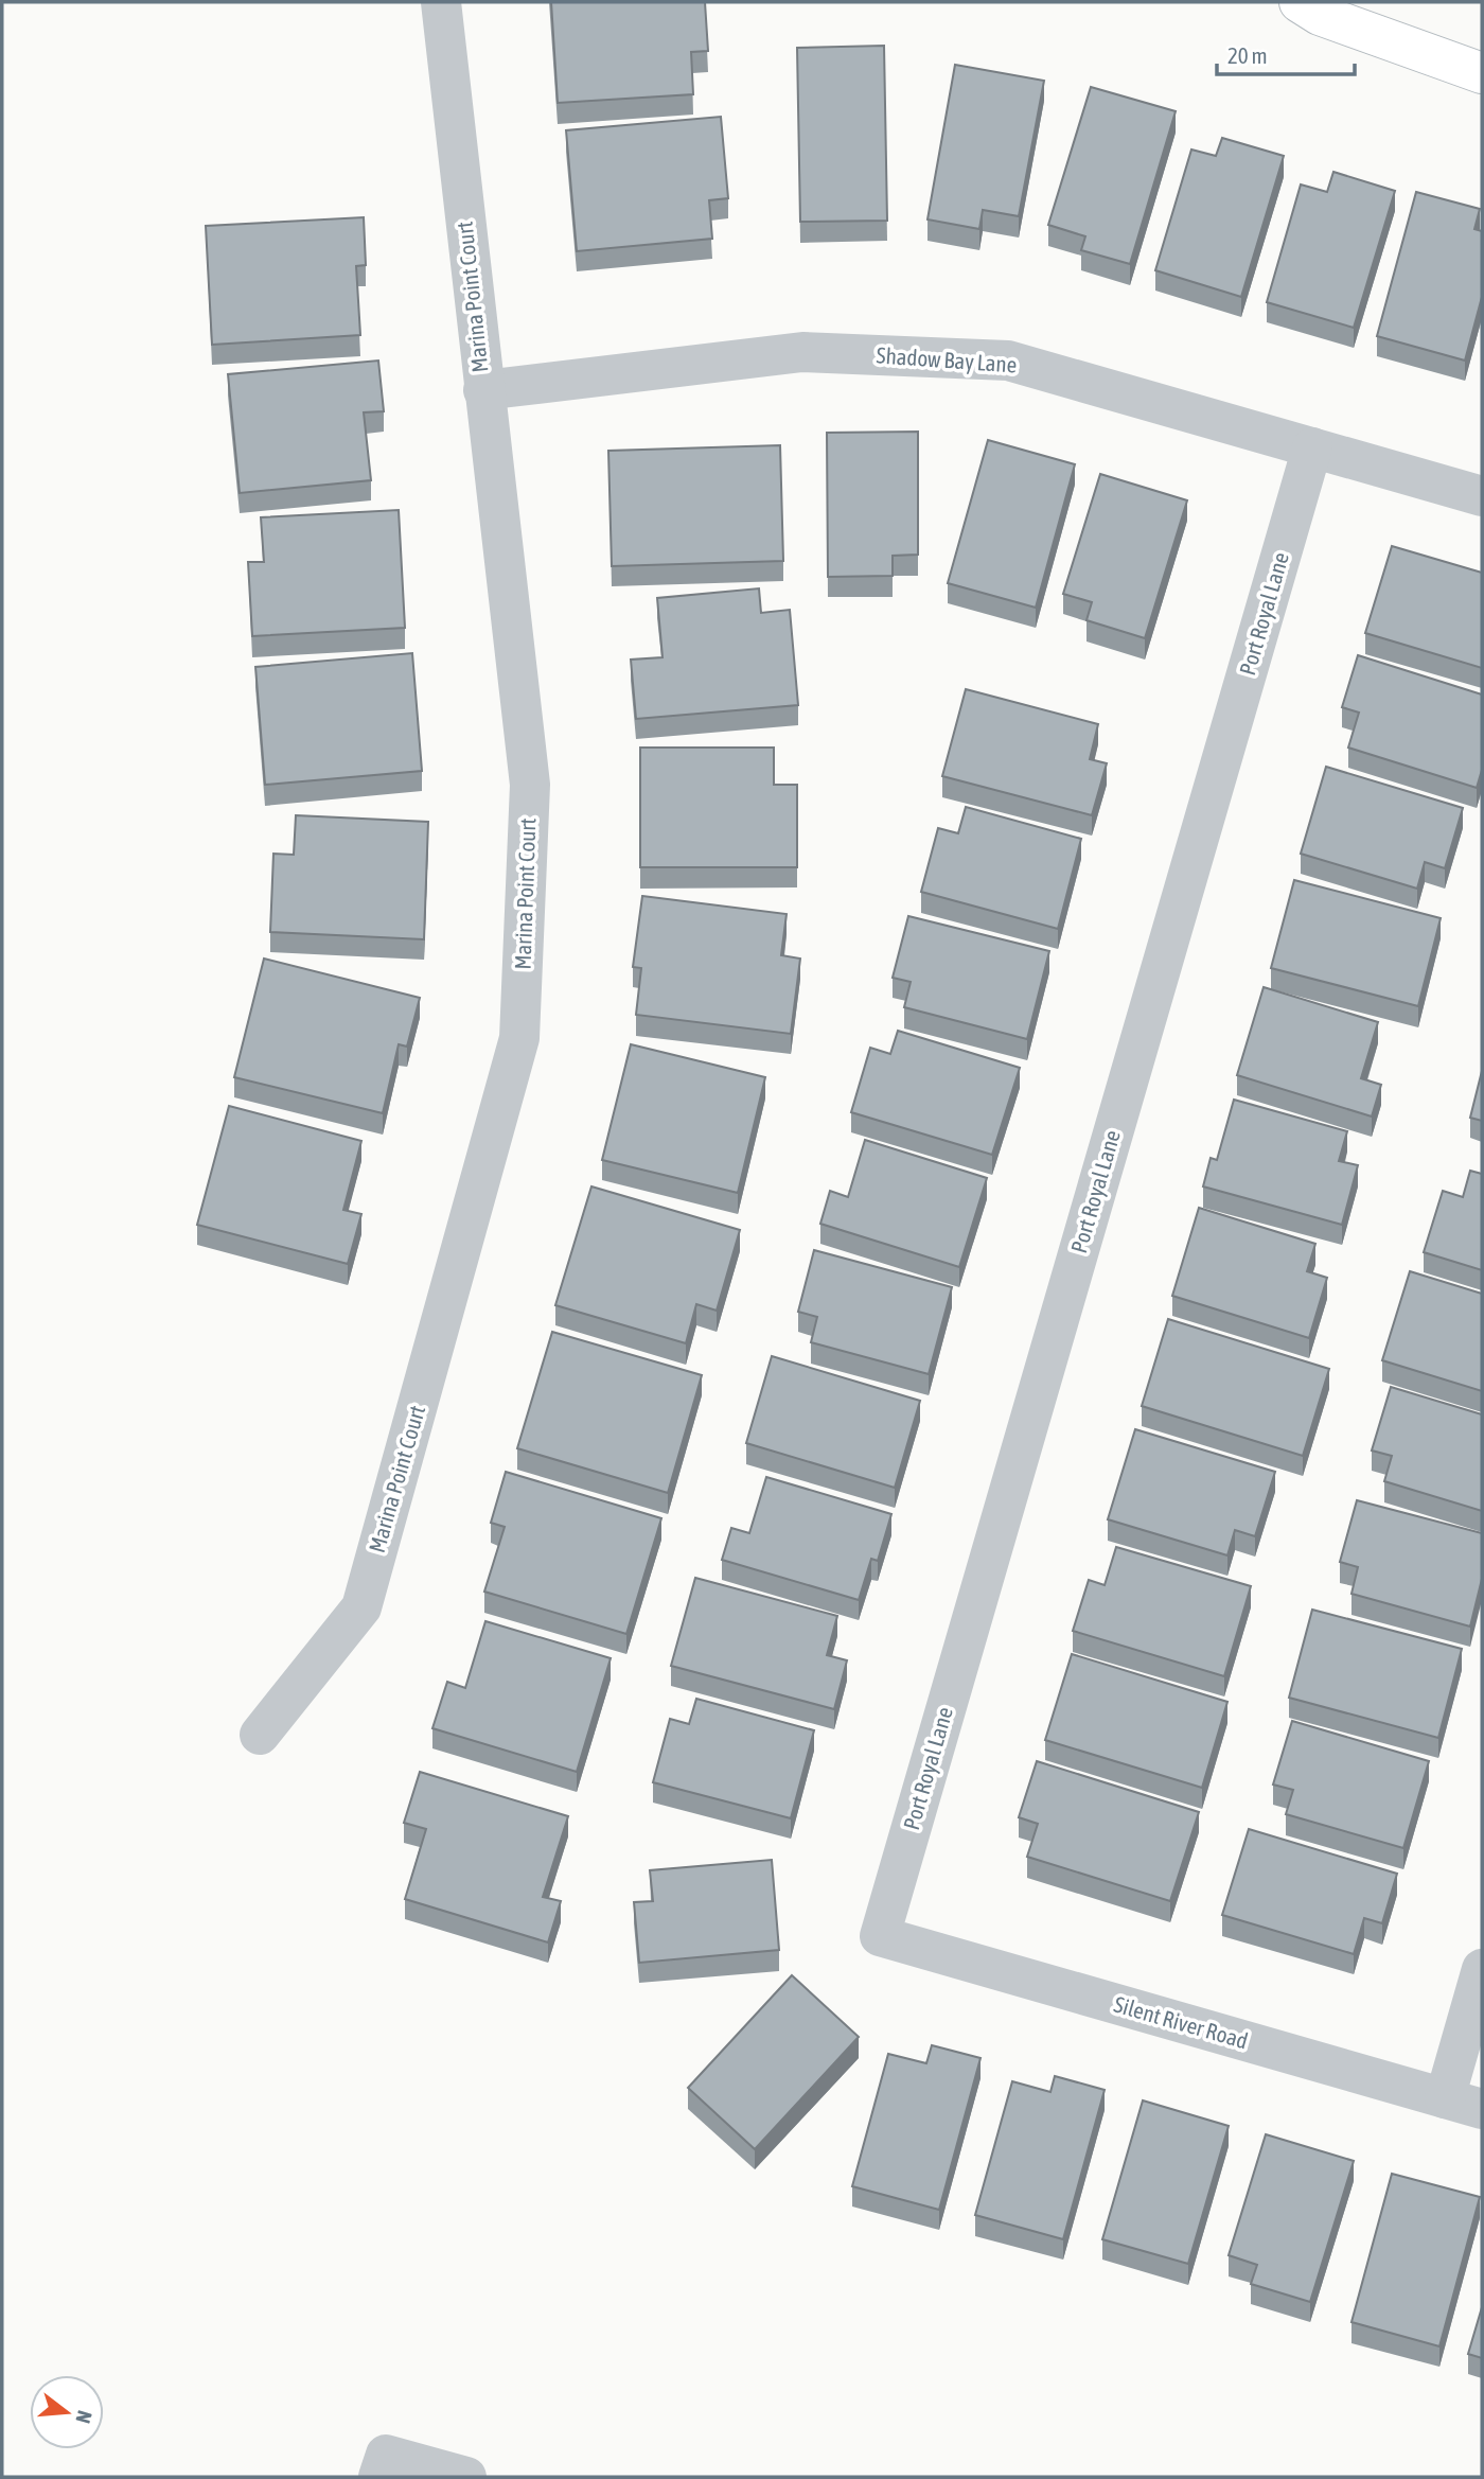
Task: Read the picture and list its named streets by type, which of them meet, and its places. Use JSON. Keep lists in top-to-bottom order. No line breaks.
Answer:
{"streets":{"street":["Marina Point Court","Shadow Bay Lane","Port Royal Lane","Silent River Road"]},"crossings":[["Marina Point Court","Shadow Bay Lane"],["Shadow Bay Lane","Port Royal Lane"],["Port Royal Lane","Silent River Road"]],"scale_bar":"20 m","north":"right"}
